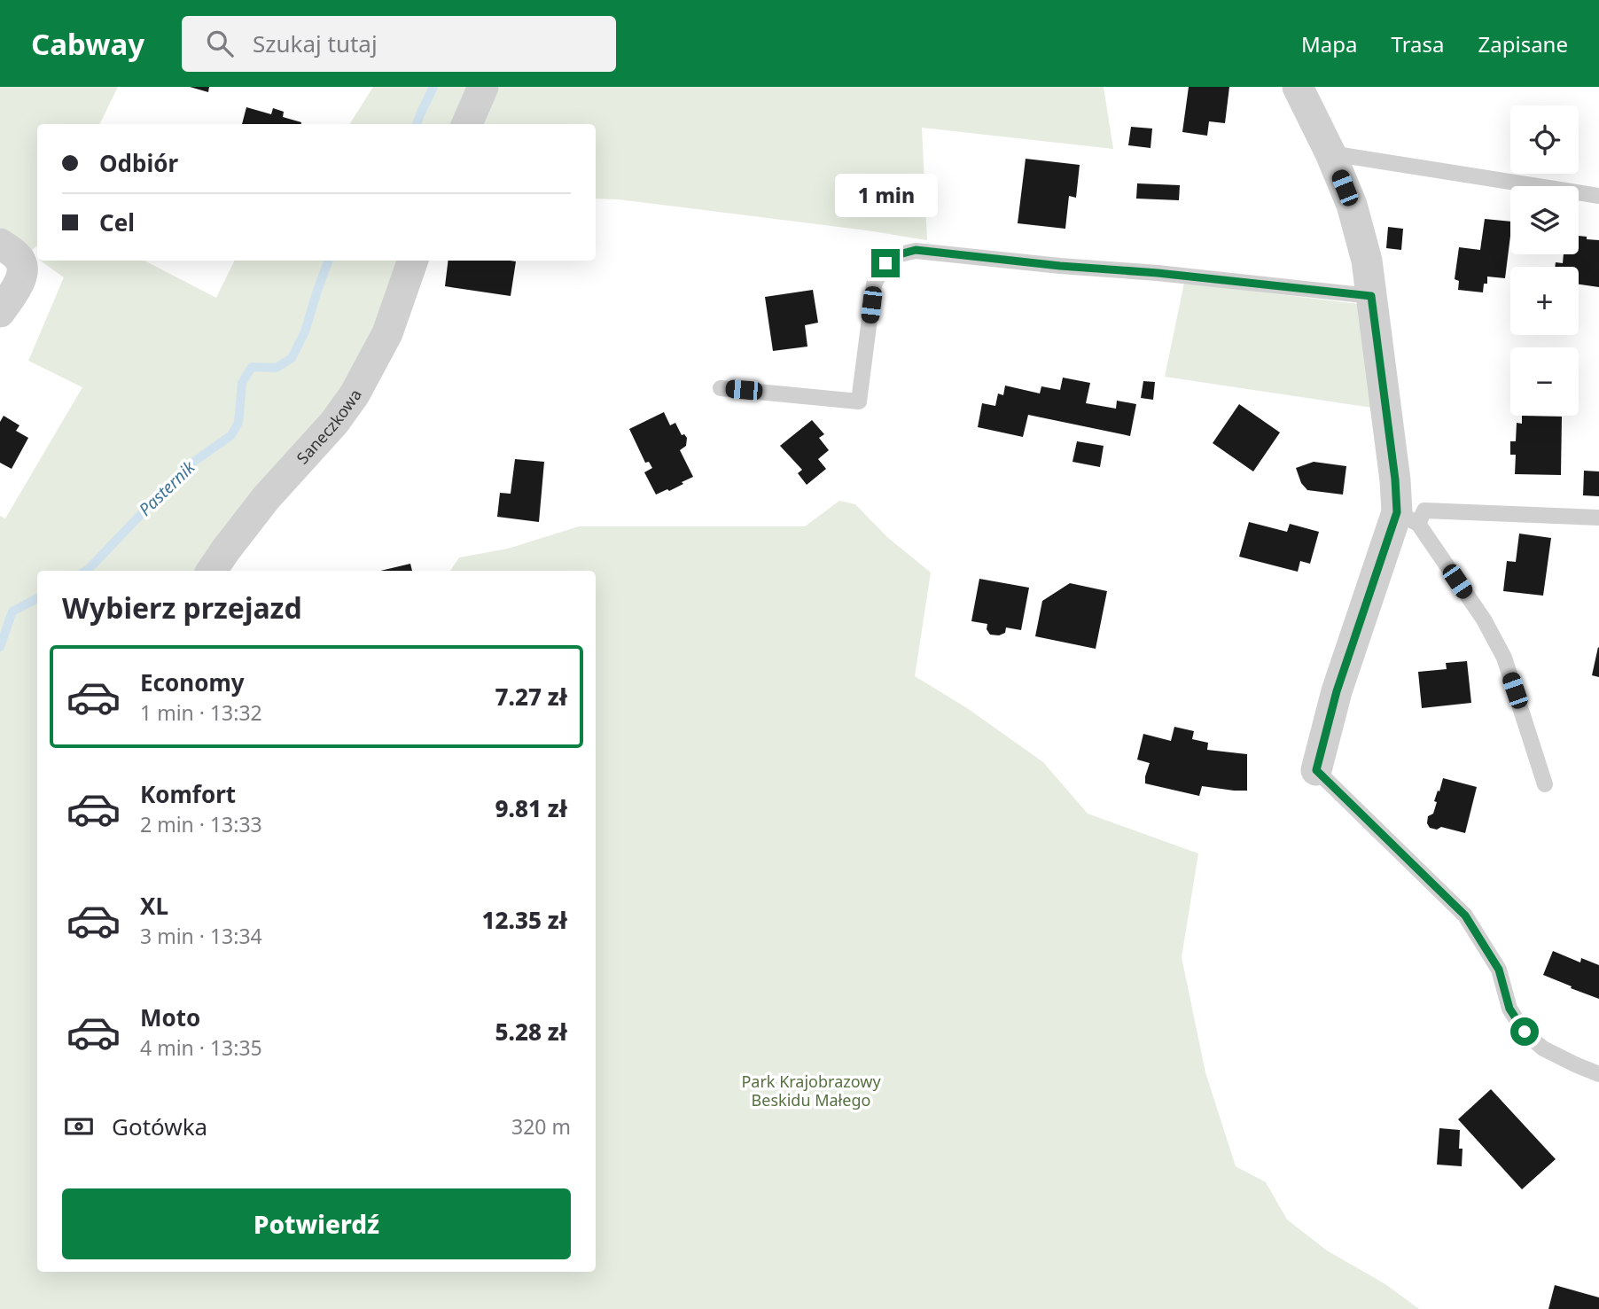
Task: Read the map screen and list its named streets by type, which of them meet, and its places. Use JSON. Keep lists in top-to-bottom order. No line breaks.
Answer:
{"streets":{"street":["Saneczkowa"]},"water":["Pasternik"],"parks":["Park Krajobrazowy Beskidu Małego"],"page":{"header":"Cabway","search":"Szukaj tutaj","nav":["Mapa","Trasa","Zapisane"],"map_buttons":["+","−"],"banner":["Odbiór","Cel"],"bubble":"1 min","heading":"Wybierz przejazd","list":[{"name":"Economy","note":"1 min · 13:32","value":"7.27 zł"},{"name":"Komfort","note":"2 min · 13:33","value":"9.81 zł"},{"name":"XL","note":"3 min · 13:34","value":"12.35 zł"},{"name":"Moto","note":"4 min · 13:35","value":"5.28 zł"}],"pay":["Gotówka","320 m"],"buttons":"Potwierdź"}}
